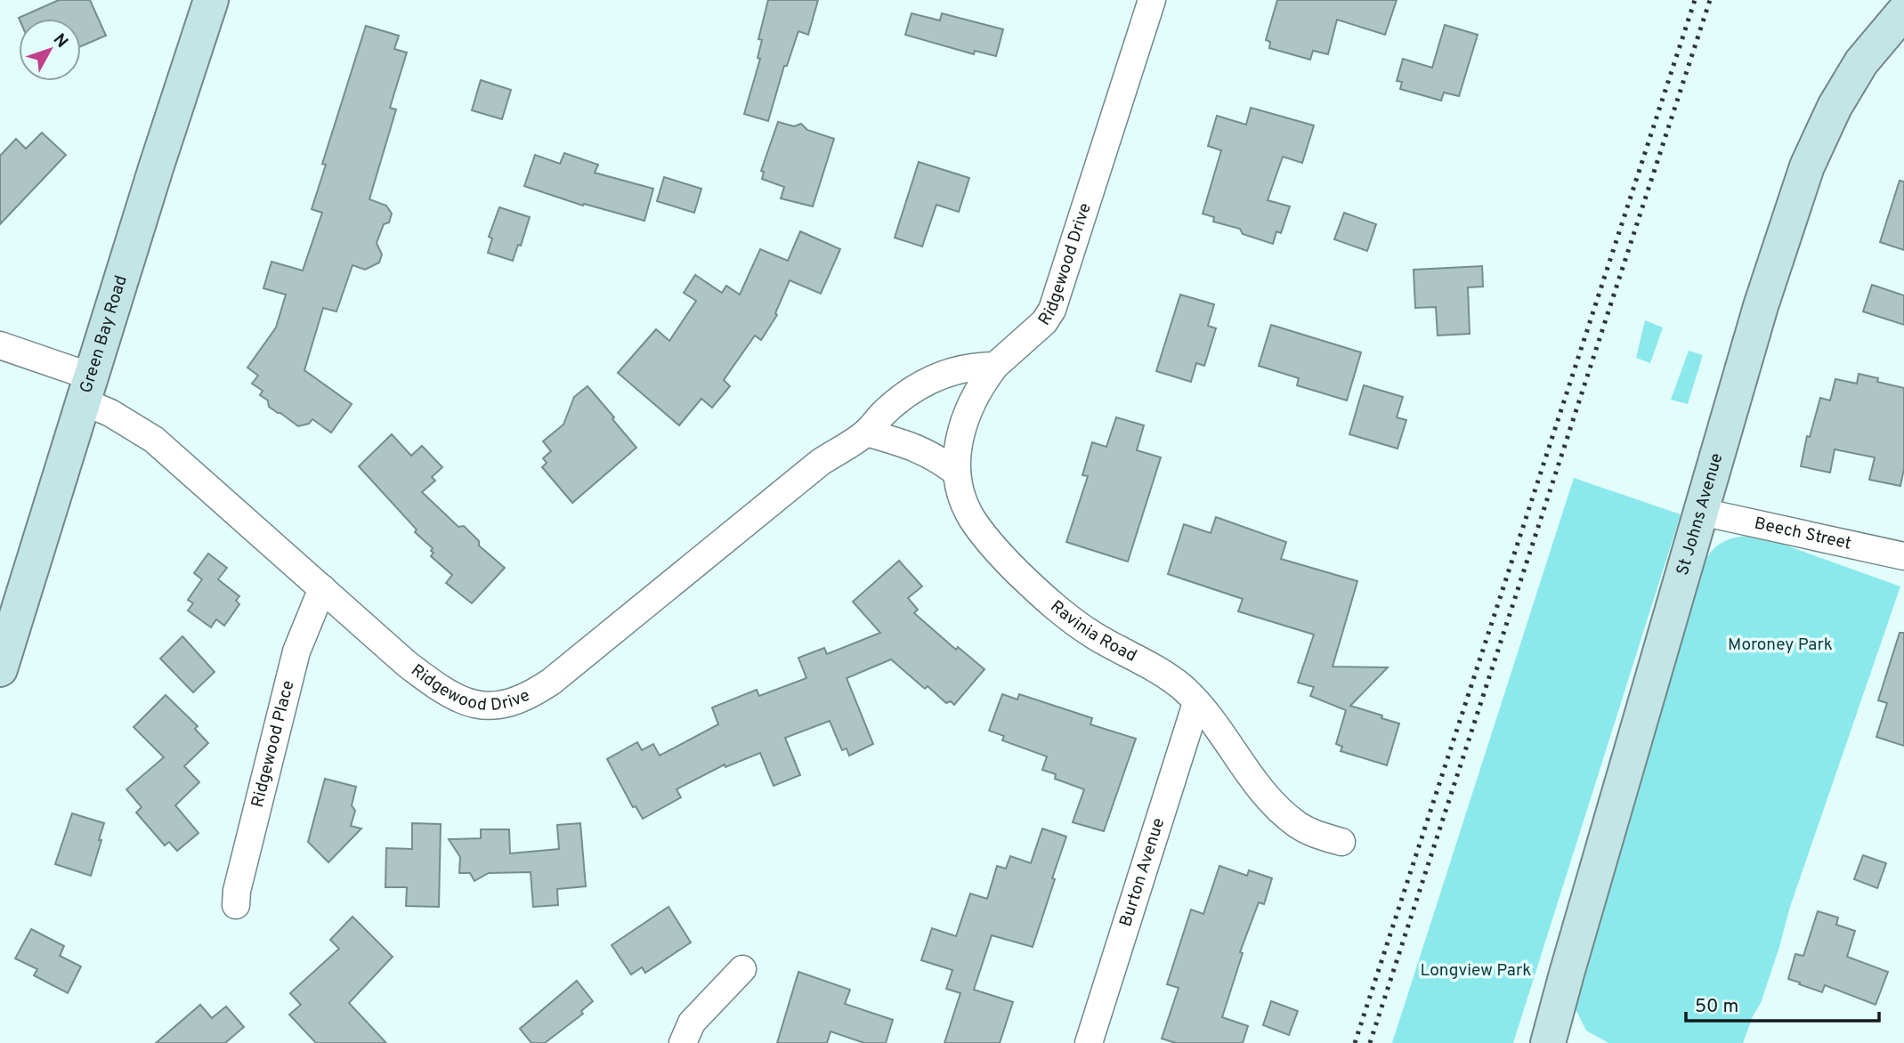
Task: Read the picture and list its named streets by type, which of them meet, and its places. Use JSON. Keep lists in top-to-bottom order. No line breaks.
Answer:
{"streets":{"street":["Ridgewood Drive","Green Bay Road","St Johns Avenue","Beech Street","Ravinia Road","Ridgewood Place","Burton Avenue"]},"crossings":[["Ridgewood Drive","Green Bay Road"],["Ridgewood Drive","Ravinia Road"],["Ridgewood Drive","Ridgewood Place"],["St Johns Avenue","Beech Street"],["Ravinia Road","Burton Avenue"]],"parks":["Moroney Park","Longview Park"],"scale_bar":"50 m","north":"top right"}
